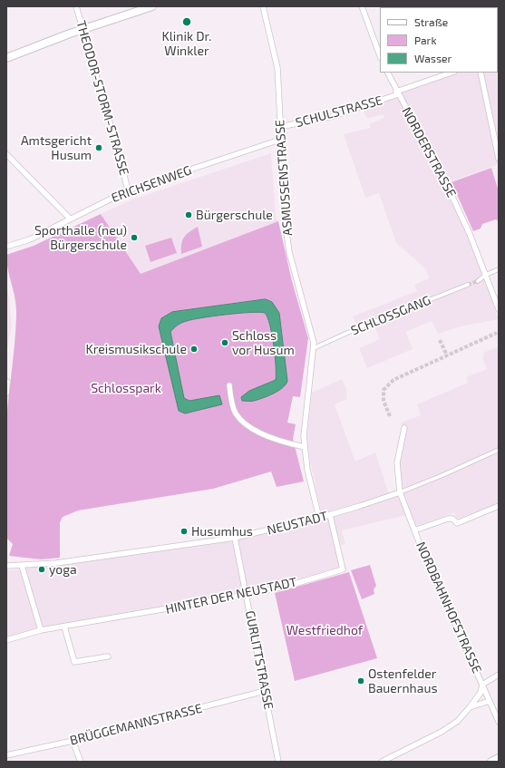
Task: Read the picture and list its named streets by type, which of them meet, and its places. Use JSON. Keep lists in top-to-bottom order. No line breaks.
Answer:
{"streets":{"street":["THEODOR-STORM-STRASSE","SCHULSTRASSE","NORDERSTRASSE","ASMUSSENSTRASSE","ERICHSENWEG","SCHLOSSGANG","NEUSTADT","HINTER DER NEUSTADT","NORDBAHNHOFSTRASSE","GURLITTSTRASSE","BRÜGGEMANNSTRASSE"]},"crossings":[["THEODOR-STORM-STRASSE","ERICHSENWEG"],["SCHULSTRASSE","NORDERSTRASSE"],["SCHULSTRASSE","ASMUSSENSTRASSE"],["ASMUSSENSTRASSE","ERICHSENWEG"],["ASMUSSENSTRASSE","SCHLOSSGANG"],["ASMUSSENSTRASSE","NEUSTADT"],["NEUSTADT","HINTER DER NEUSTADT"],["NEUSTADT","NORDBAHNHOFSTRASSE"],["NEUSTADT","GURLITTSTRASSE"],["HINTER DER NEUSTADT","GURLITTSTRASSE"],["GURLITTSTRASSE","BRÜGGEMANNSTRASSE"]],"parks":["Schlosspark","Westfriedhof"],"places":["Klinik Dr. Winkler","Amtsgericht Husum","Bürgerschule","Sporthalle (neu) Bürgerschule","Schloss vor Husum","Kreismusikschule","Husumhus","yoga","Ostenfelder Bauernhaus"],"legend":["Straße","Park","Wasser"]}
